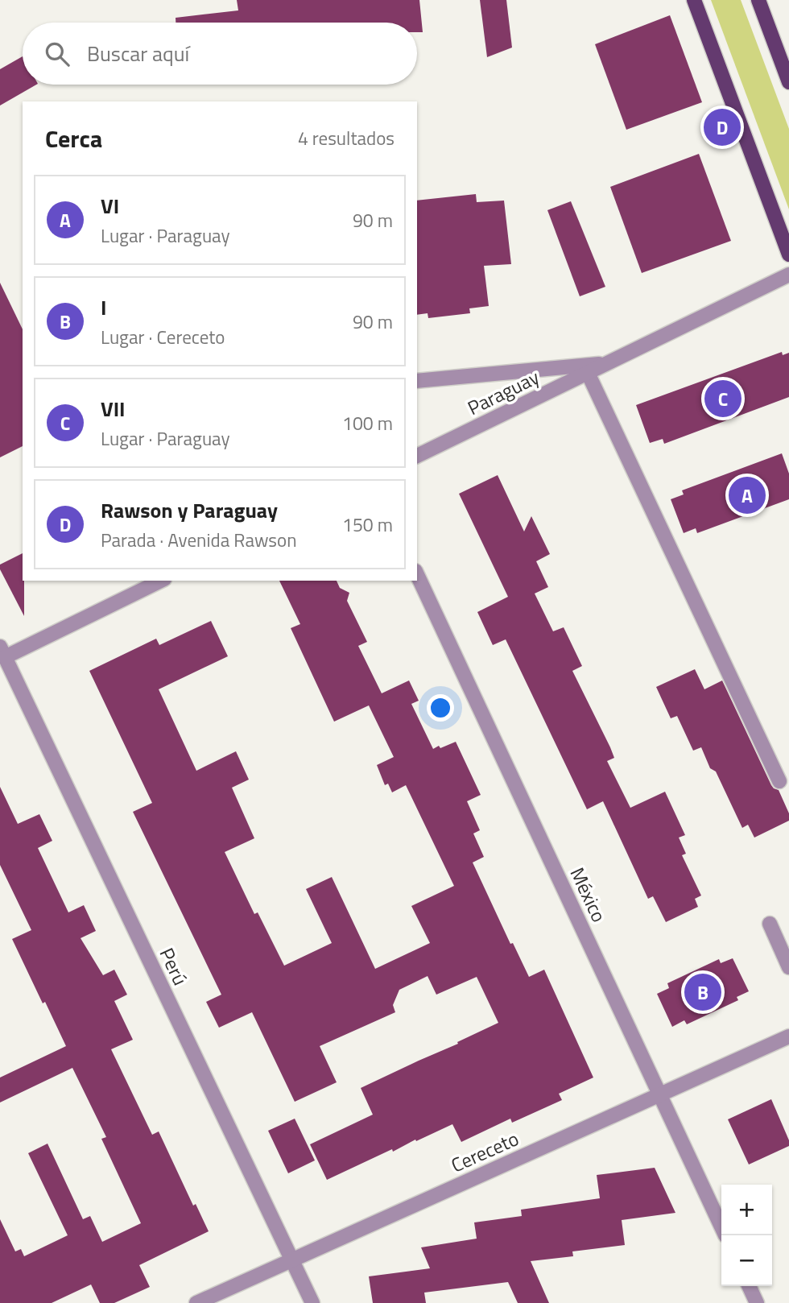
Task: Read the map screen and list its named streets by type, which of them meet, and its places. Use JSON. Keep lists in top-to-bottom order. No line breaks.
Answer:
{"streets":{"street":["Paraguay","México","Perú","Cereceto"]},"crossings":[["México","Cereceto"],["Perú","Cereceto"]],"page":{"search":"Buscar aquí","heading":["Cerca","4 resultados"],"pins":["D","C","A","B"],"list":[{"mark":"A","name":"VI","note":"Lugar · Paraguay","value":"90 m"},{"mark":"B","name":"I","note":"Lugar · Cereceto","value":"90 m"},{"mark":"C","name":"VII","note":"Lugar · Paraguay","value":"100 m"},{"mark":"D","name":"Rawson y Paraguay","note":"Parada · Avenida Rawson","value":"150 m"}],"map_buttons":["+","−"]}}
